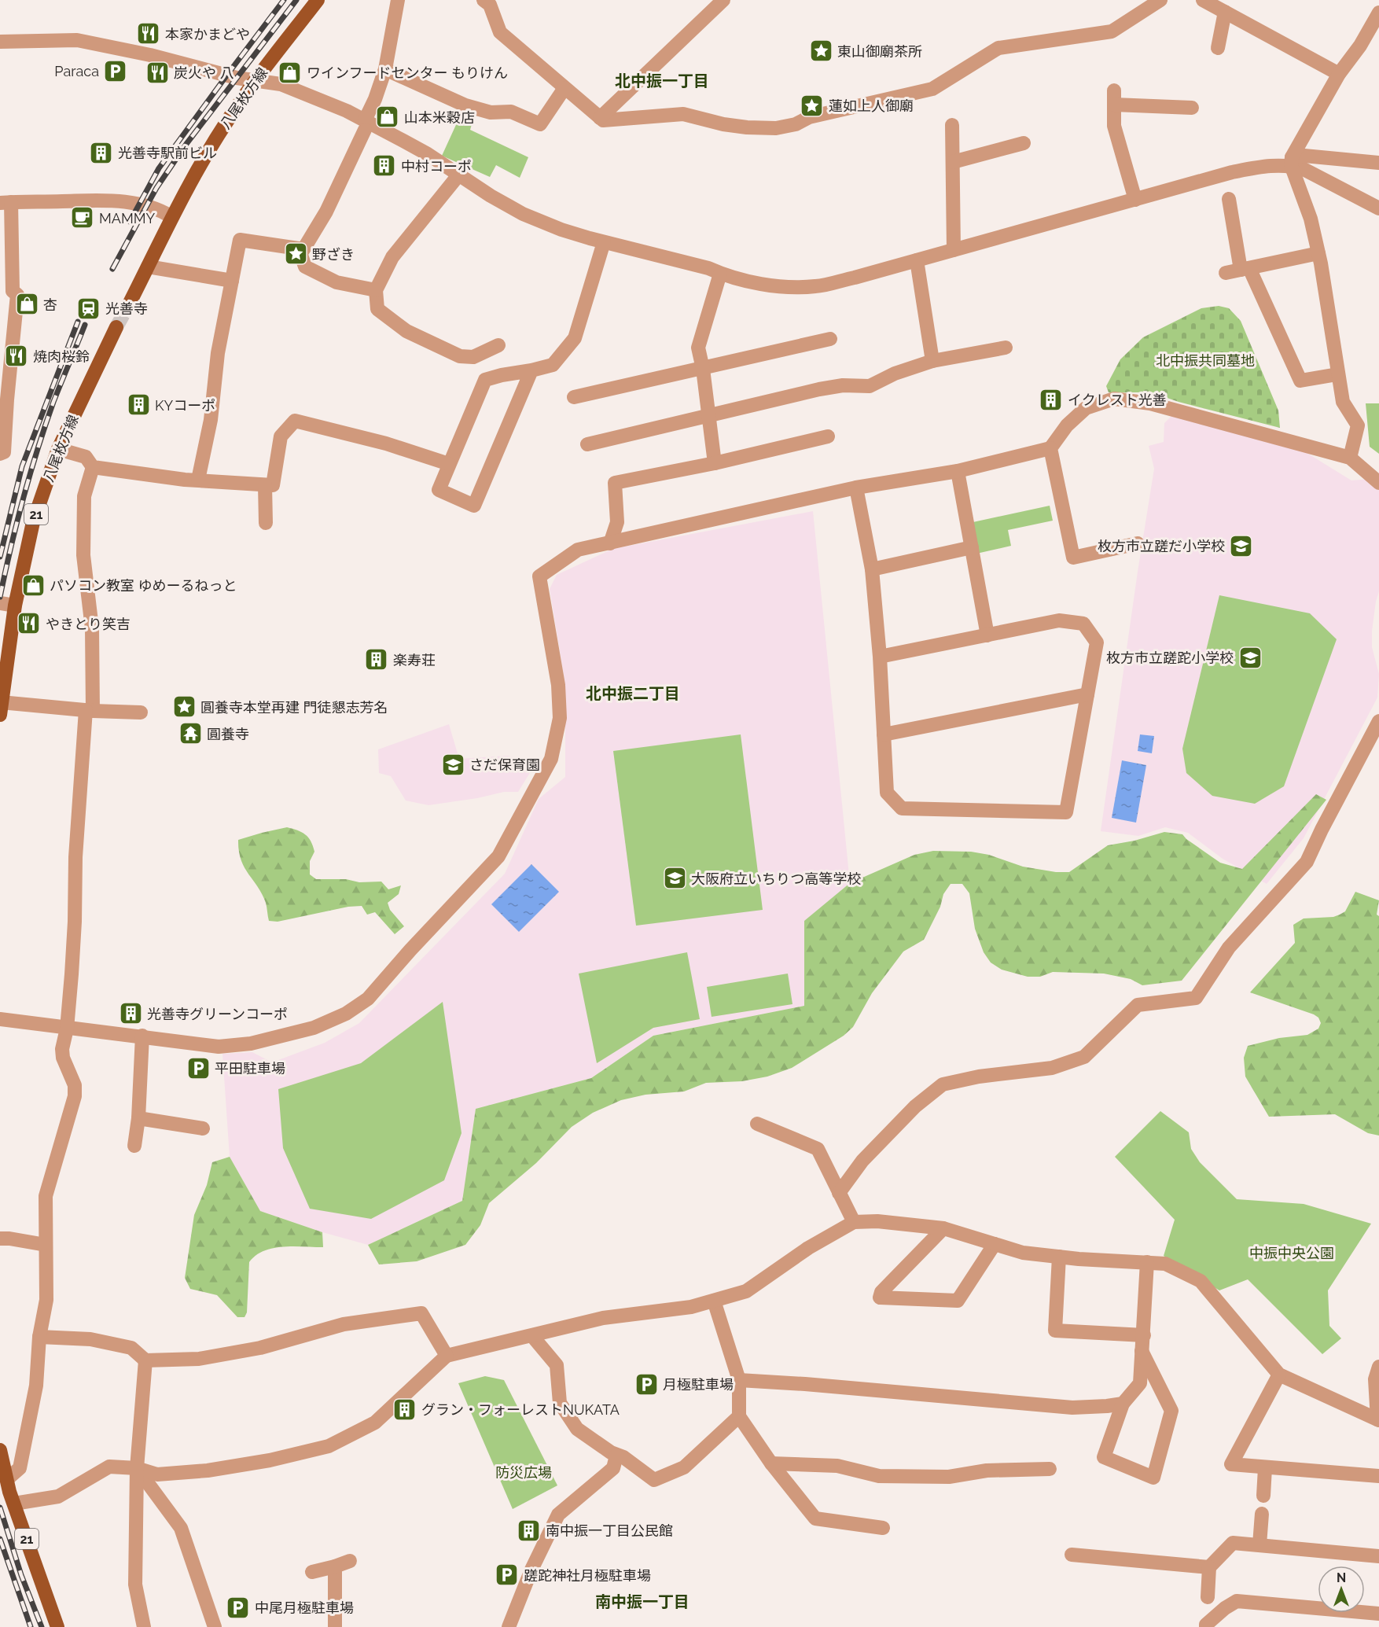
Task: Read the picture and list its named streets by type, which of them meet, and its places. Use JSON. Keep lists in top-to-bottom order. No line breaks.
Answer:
{"streets":{"main road":["八尾枚方線","21"]},"districts":["北中振一丁目","北中振二丁目","南中振一丁目"],"parks":["北中振共同墓地","中振中央公園","防災広場"],"places":{"restaurant":["本家かまどや","炭火や 八","焼肉桜鈴","やきとり笑吉"],"place":["東山御廟茶所","蓮如上人御廟","野ざき","圓養寺本堂再建 門徒懇志芳名"],"parking":["Paraca","平田駐車場","月極駐車場","蹉跎神社月極駐車場","中尾月極駐車場"],"shop":["ワインフードセンター もりけん","山本米穀店","杏","パソコン教室 ゆめーるねっと"],"building":["光善寺駅前ビル","中村コーポ","イクレスト光善","KYコーポ","楽寿荘","光善寺グリーンコーポ","グラン・フォーレストNUKATA","南中振一丁目公民館"],"cafe":["MAMMY"],"station":["光善寺"],"school or university":["枚方市立蹉だ小学校","枚方市立蹉跎小学校","さだ保育園","大阪府立いちりつ高等学校"],"temple":["圓養寺"]},"north":"top"}
